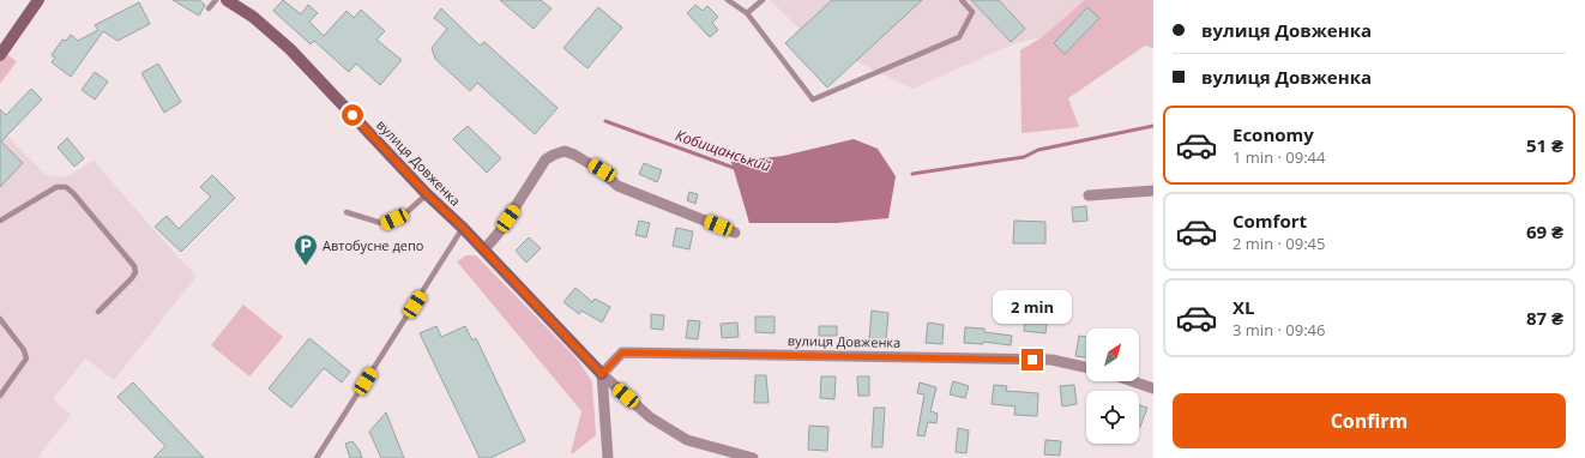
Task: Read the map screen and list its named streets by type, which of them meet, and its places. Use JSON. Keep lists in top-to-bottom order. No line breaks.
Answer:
{"streets":{"street":["вулиця Довженка"]},"water":["Кобищанський"],"places":{"parking":["Автобусне депо"]},"north":"top right","page":{"banner":["вулиця Довженка","вулиця Довженка"],"list":[{"name":"Economy","note":"1 min · 09:44","value":"51 ₴"},{"name":"Comfort","note":"2 min · 09:45","value":"69 ₴"},{"name":"XL","note":"3 min · 09:46","value":"87 ₴"}],"bubble":"2 min","buttons":"Confirm"}}
